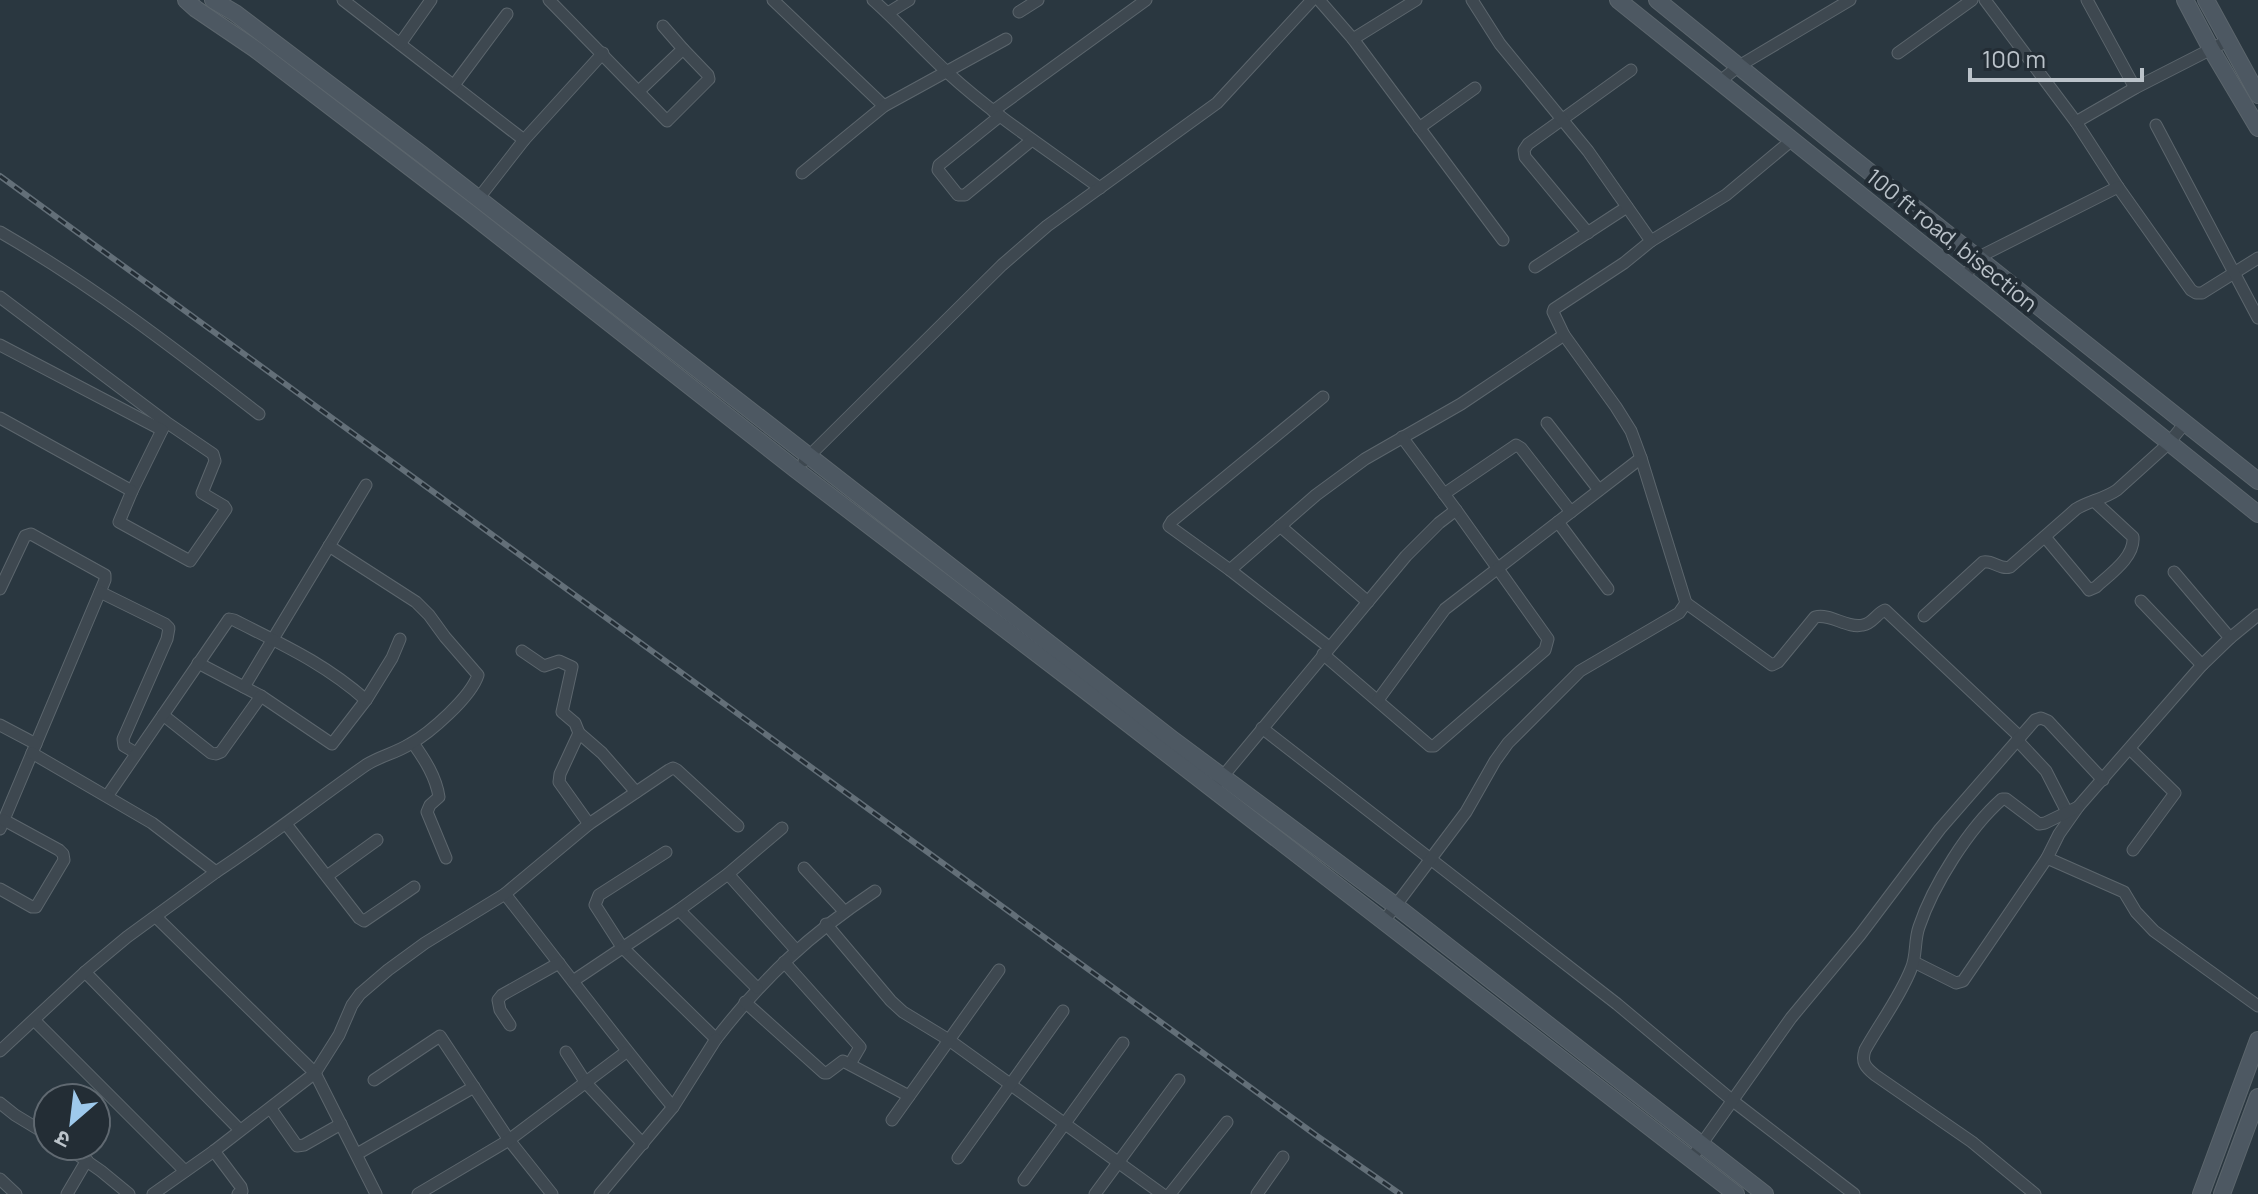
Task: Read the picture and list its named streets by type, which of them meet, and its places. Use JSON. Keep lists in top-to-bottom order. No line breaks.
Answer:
{"streets":{"street":["100 ft road, bisection"]},"scale_bar":"100 m","north":"bottom left"}
